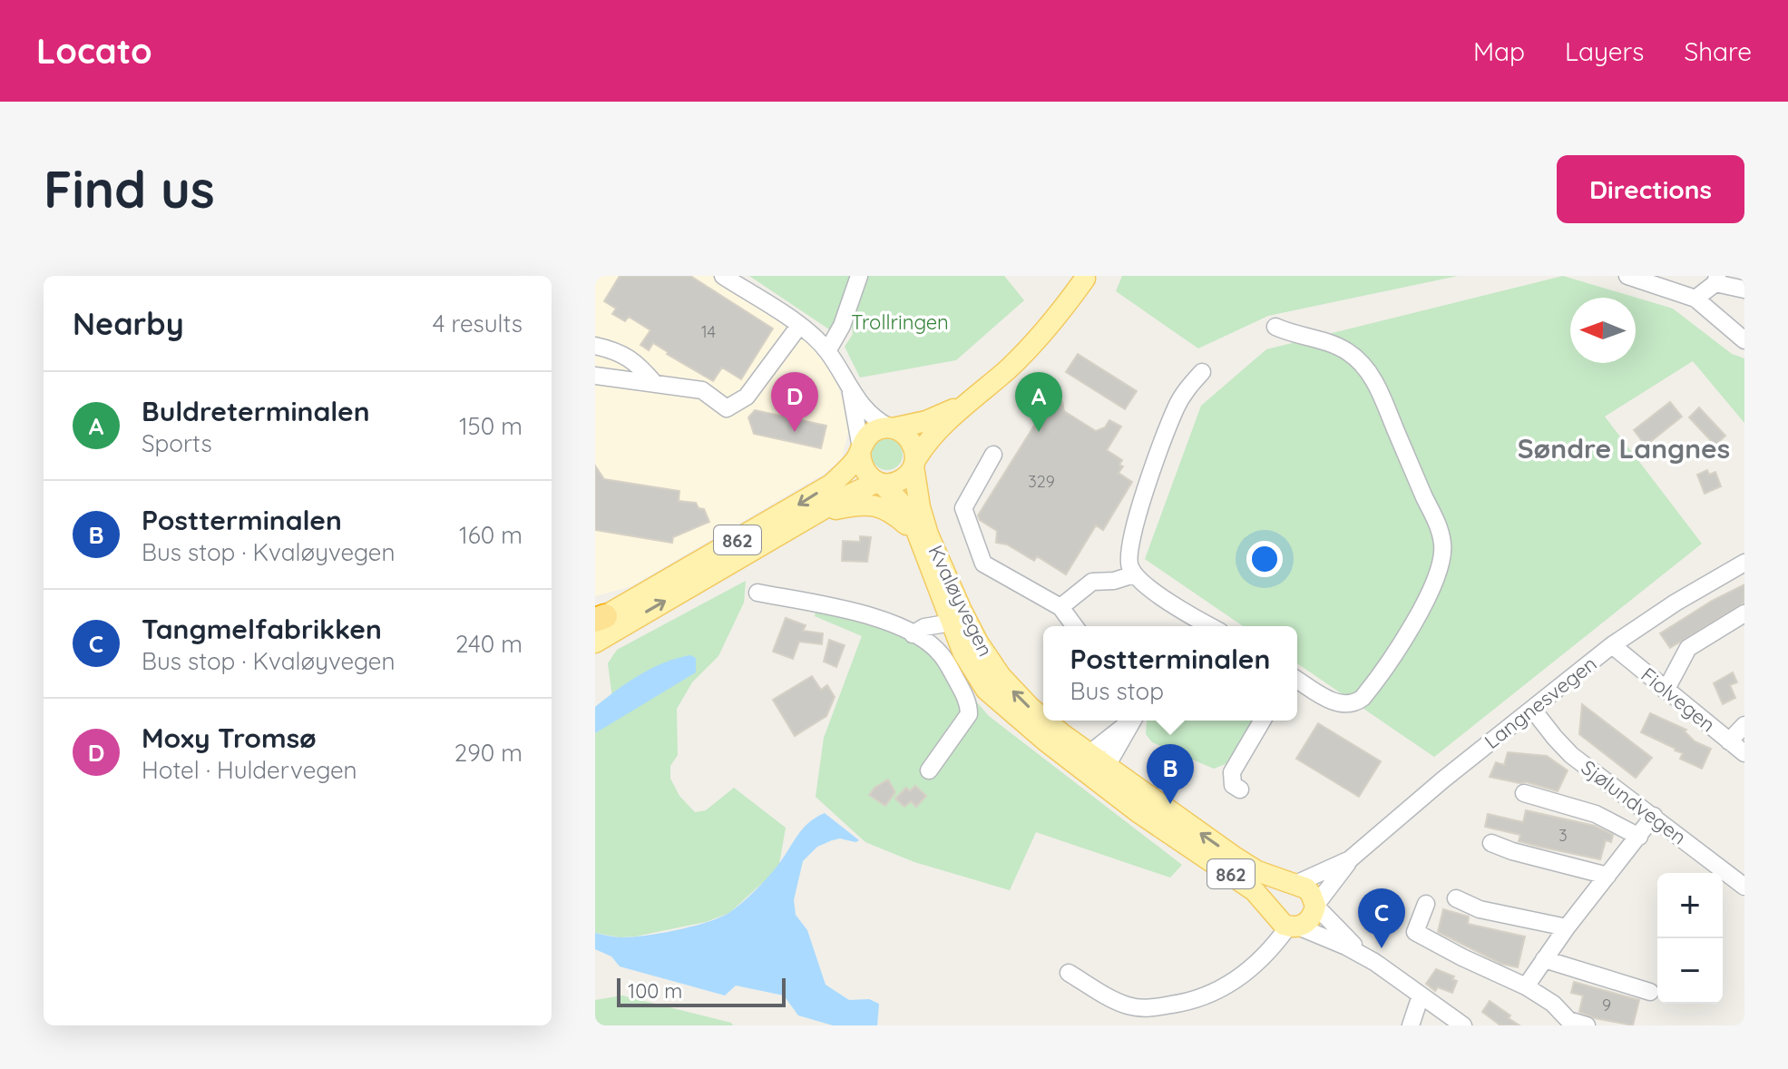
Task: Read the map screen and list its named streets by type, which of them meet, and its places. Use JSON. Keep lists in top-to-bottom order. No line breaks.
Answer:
{"streets":{"main road":["862","Kvaløyvegen"],"street":["Fiolvegen","Langnesvegen","Sjølundvegen"]},"crossings":[["862","Kvaløyvegen"],["862","Langnesvegen"],["Kvaløyvegen","Langnesvegen"],["Fiolvegen","Langnesvegen"],["Langnesvegen","Sjølundvegen"]],"districts":["Søndre Langnes"],"parks":["Trollringen"],"house_numbers":["14","329","3","9"],"scale_bar":"100 m","north":"left","page":{"header":"Locato","nav":["Map","Layers","Share"],"buttons":"Directions","title":"Find us","heading":["Nearby","4 results"],"list":[{"mark":"A","name":"Buldreterminalen","note":"Sports","value":"150 m"},{"mark":"B","name":"Postterminalen","note":"Bus stop · Kvaløyvegen","value":"160 m"},{"mark":"C","name":"Tangmelfabrikken","note":"Bus stop · Kvaløyvegen","value":"240 m"},{"mark":"D","name":"Moxy Tromsø","note":"Hotel · Huldervegen","value":"290 m"}],"pins":["A","D","B","C"],"popup":["Postterminalen","Bus stop"],"map_buttons":["+","−"],"scale":"100 m"}}
